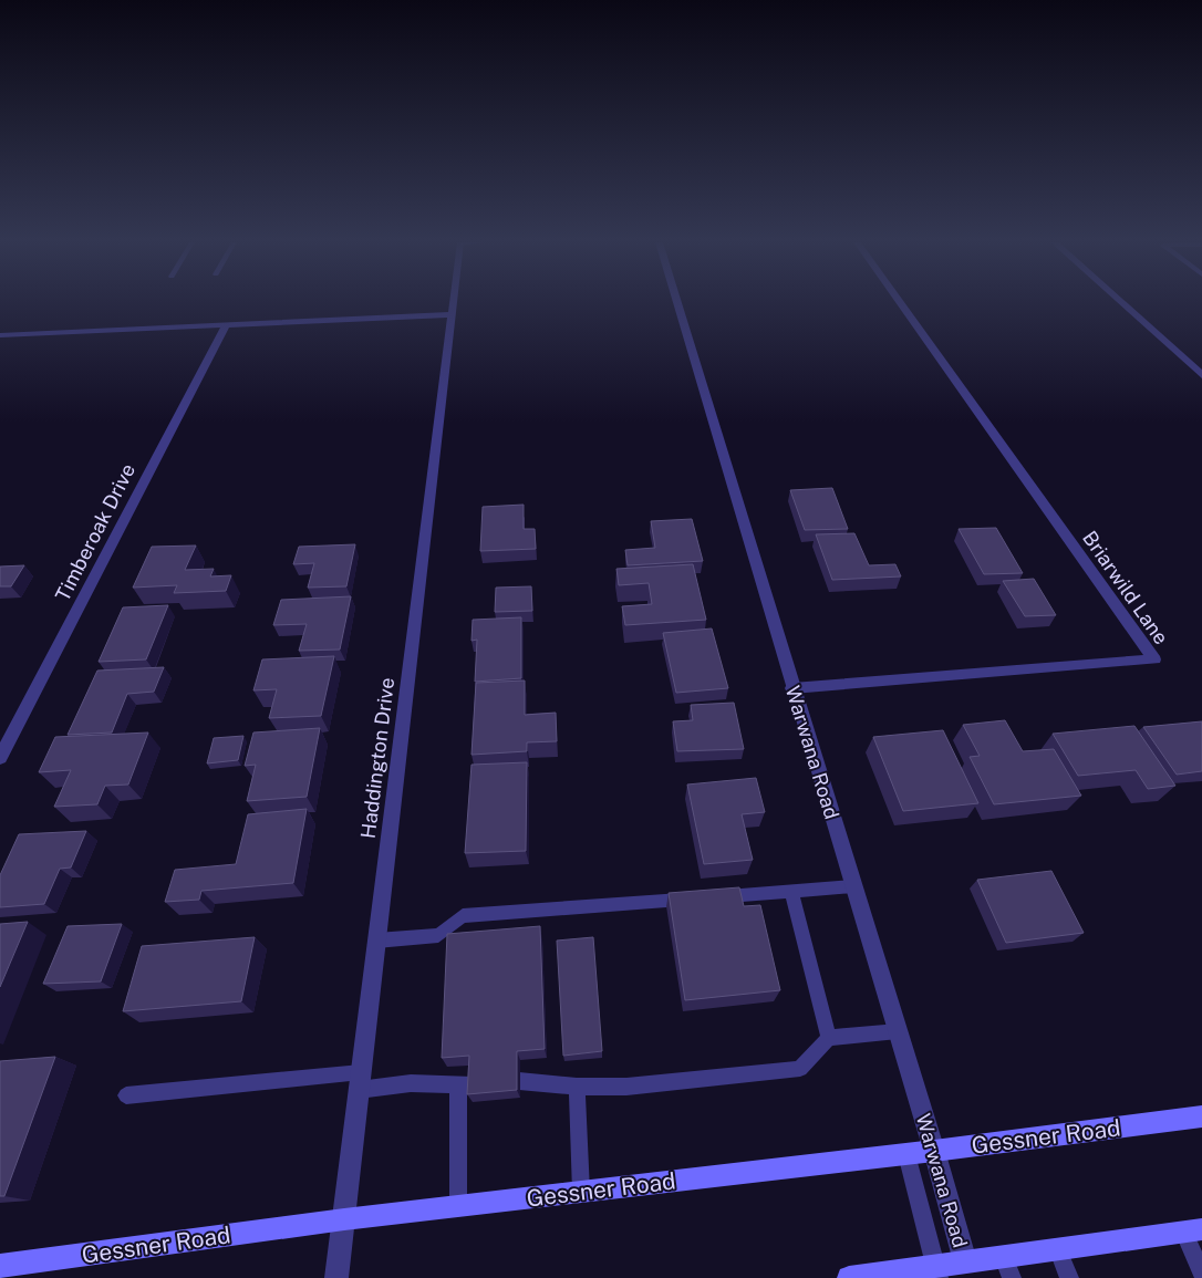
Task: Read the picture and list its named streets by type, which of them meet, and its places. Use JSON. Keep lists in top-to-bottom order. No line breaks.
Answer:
{"streets":{"main road":["Gessner Road"],"street":["Timberoak Drive","Briarwild Lane","Warwana Road","Haddington Drive"]},"crossings":[["Briarwild Lane","Warwana Road"],["Warwana Road","Gessner Road"],["Haddington Drive","Gessner Road"]]}
